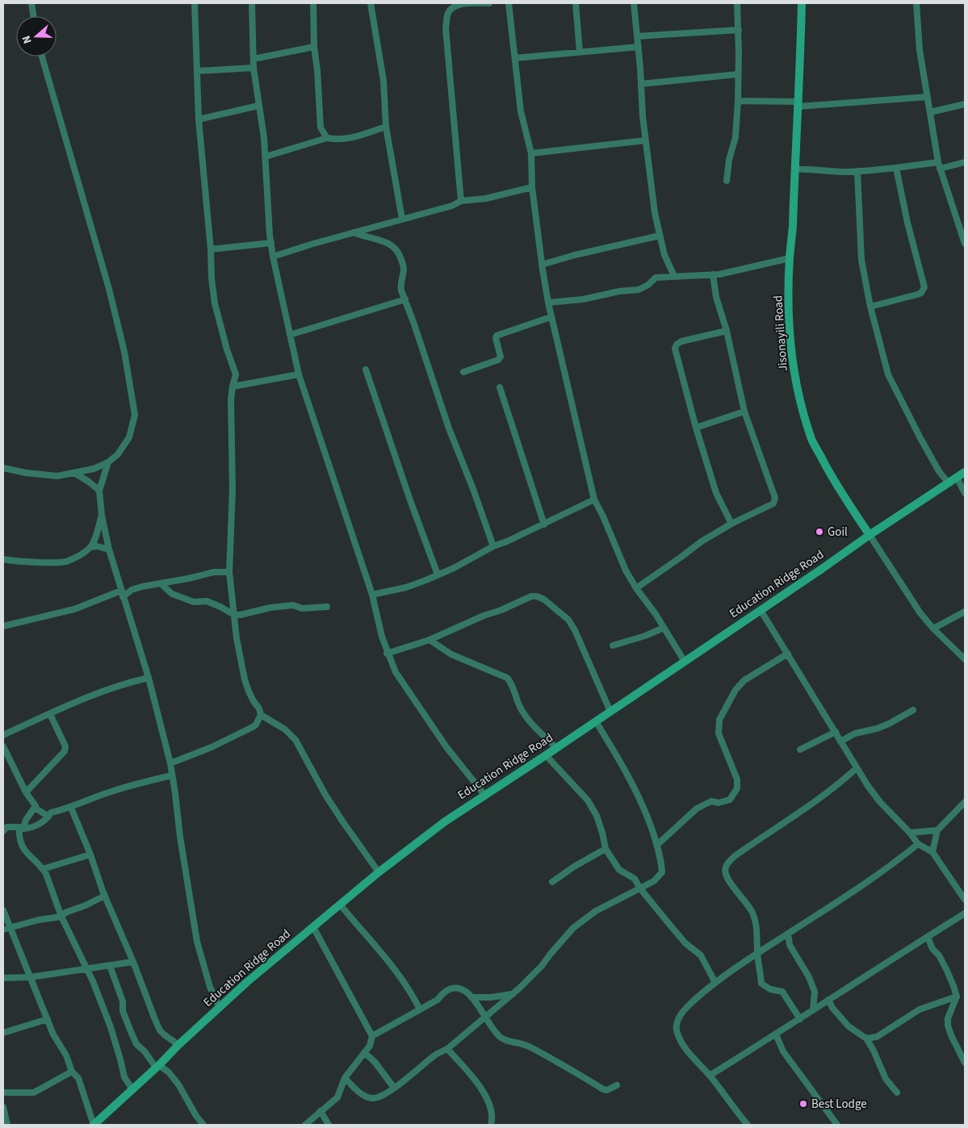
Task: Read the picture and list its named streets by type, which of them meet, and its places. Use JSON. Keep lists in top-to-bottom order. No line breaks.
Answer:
{"streets":{"main road":["Jisonayili Road","Education Ridge Road"]},"crossings":[["Jisonayili Road","Education Ridge Road"]],"places":["Goil","Best Lodge"],"north":"left"}
